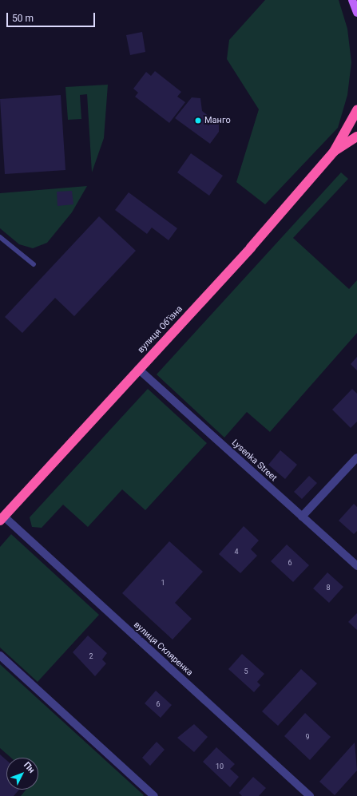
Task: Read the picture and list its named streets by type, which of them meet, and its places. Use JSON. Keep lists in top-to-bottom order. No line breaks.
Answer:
{"streets":{"highway":["вулиця Об’їзна"],"street":["Lysenka Street","вулиця Скляренка"]},"crossings":[["вулиця Об’їзна","Lysenka Street"],["вулиця Об’їзна","вулиця Скляренка"]],"places":["Манго"],"house_numbers":["4","6","1","8","2","5","6","9","10"],"scale_bar":"50 m","north":"top right"}
